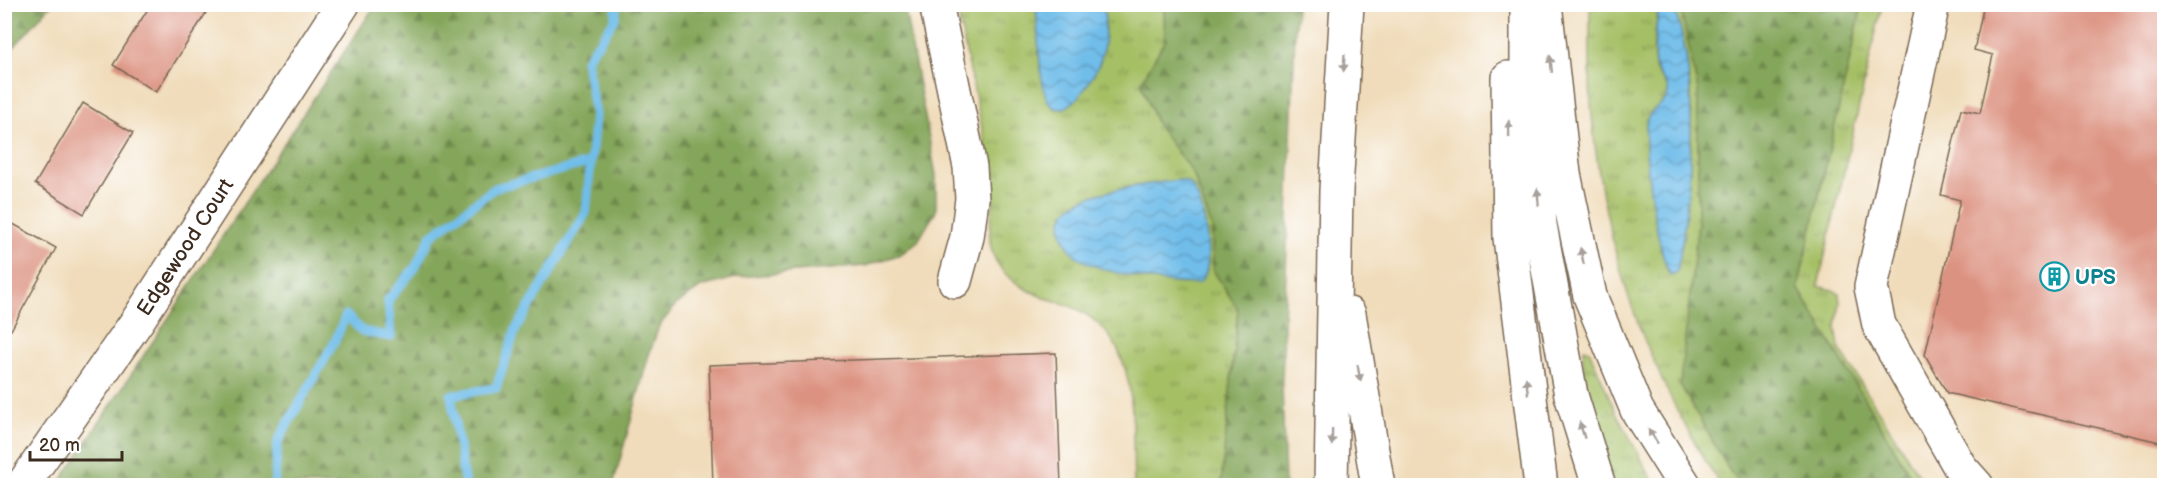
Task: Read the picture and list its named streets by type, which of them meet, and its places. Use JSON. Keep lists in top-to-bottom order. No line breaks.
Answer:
{"streets":{"main road":["Edgewood Court"]},"places":{"building":["UPS"]},"scale_bar":"20 m"}
